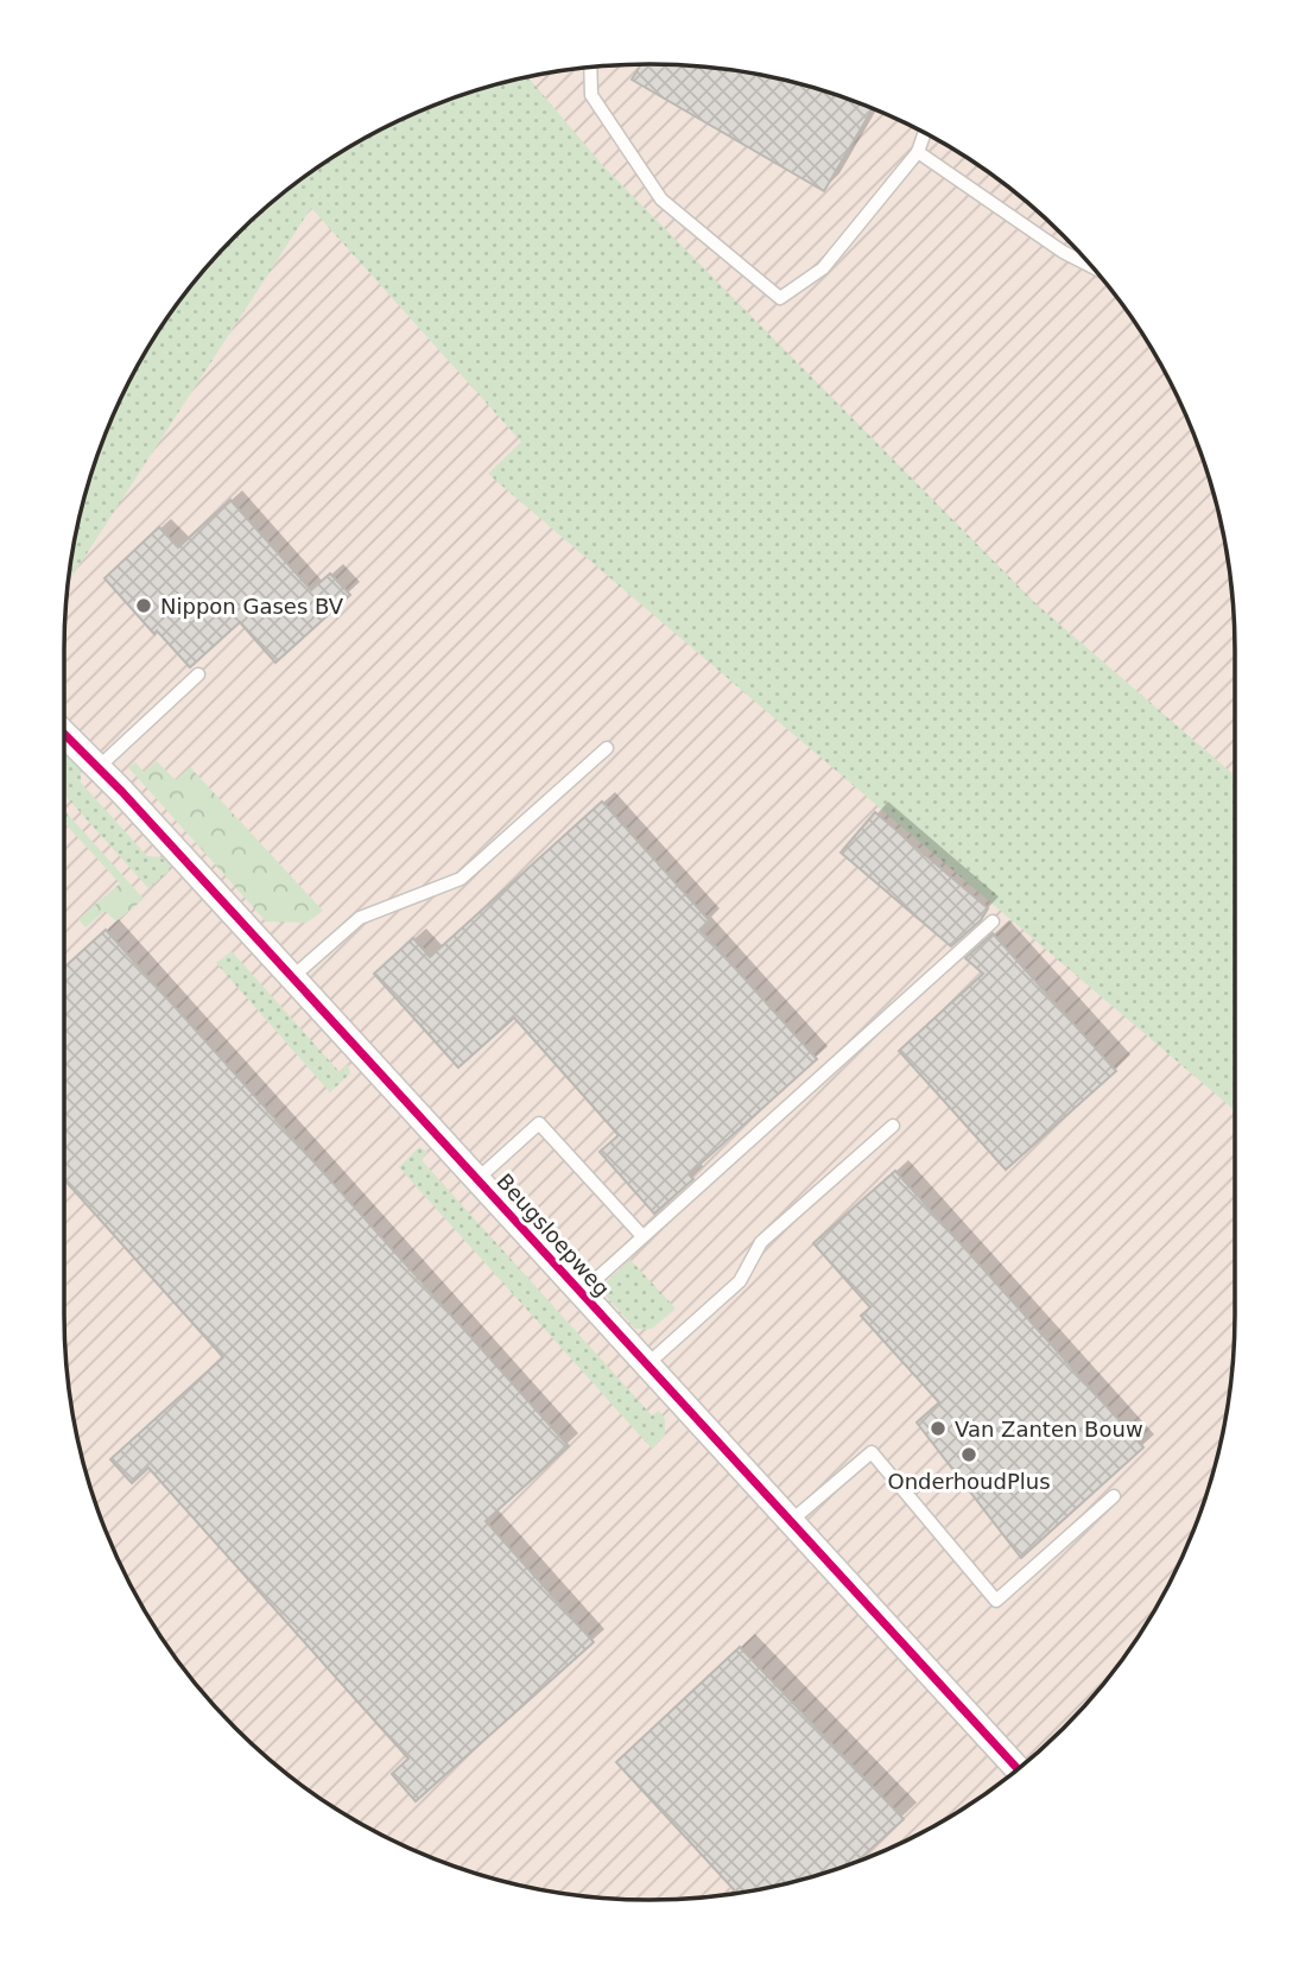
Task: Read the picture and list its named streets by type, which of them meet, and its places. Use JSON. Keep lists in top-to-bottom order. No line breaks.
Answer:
{"streets":{"street":["Beugsloepweg"]},"places":["Nippon Gases BV","Van Zanten Bouw","OnderhoudPlus"]}
